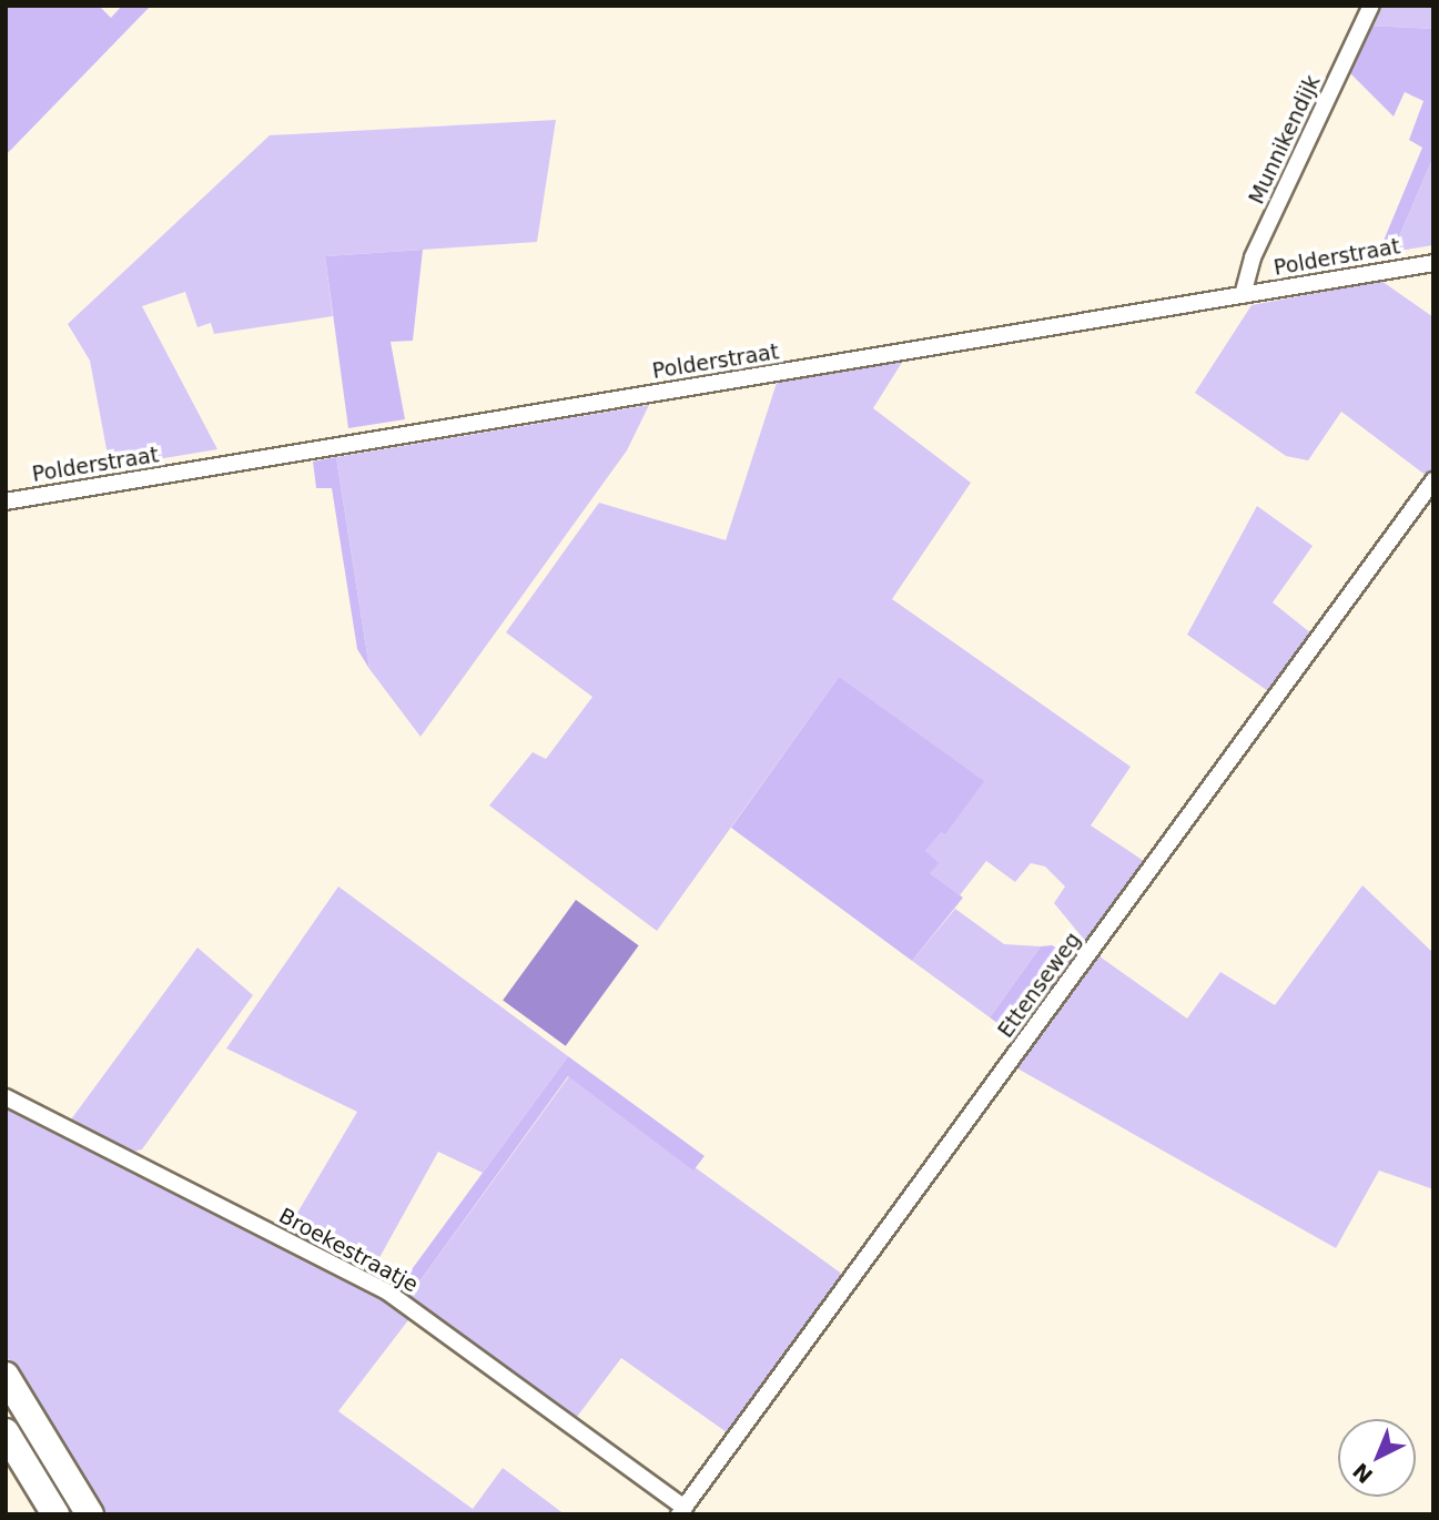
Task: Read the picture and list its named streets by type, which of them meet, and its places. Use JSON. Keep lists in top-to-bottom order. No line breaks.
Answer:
{"streets":{"street":["Munnikendijk","Polderstraat","Ettenseweg","Broekestraatje"]},"crossings":[["Munnikendijk","Polderstraat"],["Ettenseweg","Broekestraatje"]],"north":"bottom left"}
